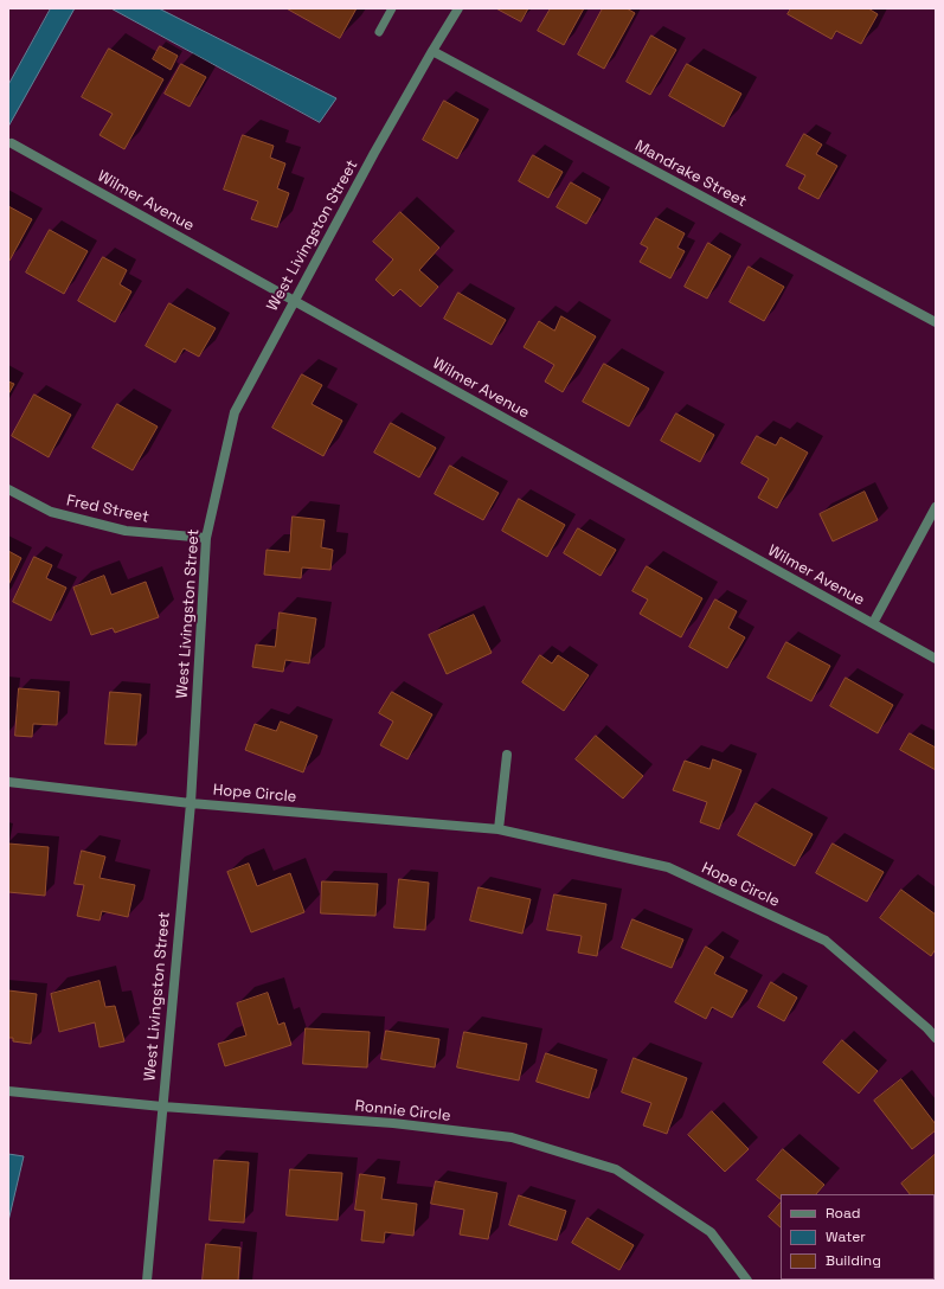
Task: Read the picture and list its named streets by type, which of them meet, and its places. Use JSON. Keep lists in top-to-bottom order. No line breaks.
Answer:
{"streets":{"street":["Mandrake Street","Wilmer Avenue","West Livingston Street","Fred Street","Hope Circle","Ronnie Circle"]},"crossings":[["Mandrake Street","West Livingston Street"],["Wilmer Avenue","West Livingston Street"],["West Livingston Street","Fred Street"],["West Livingston Street","Hope Circle"],["West Livingston Street","Ronnie Circle"]],"legend":["Road","Water","Building"]}
